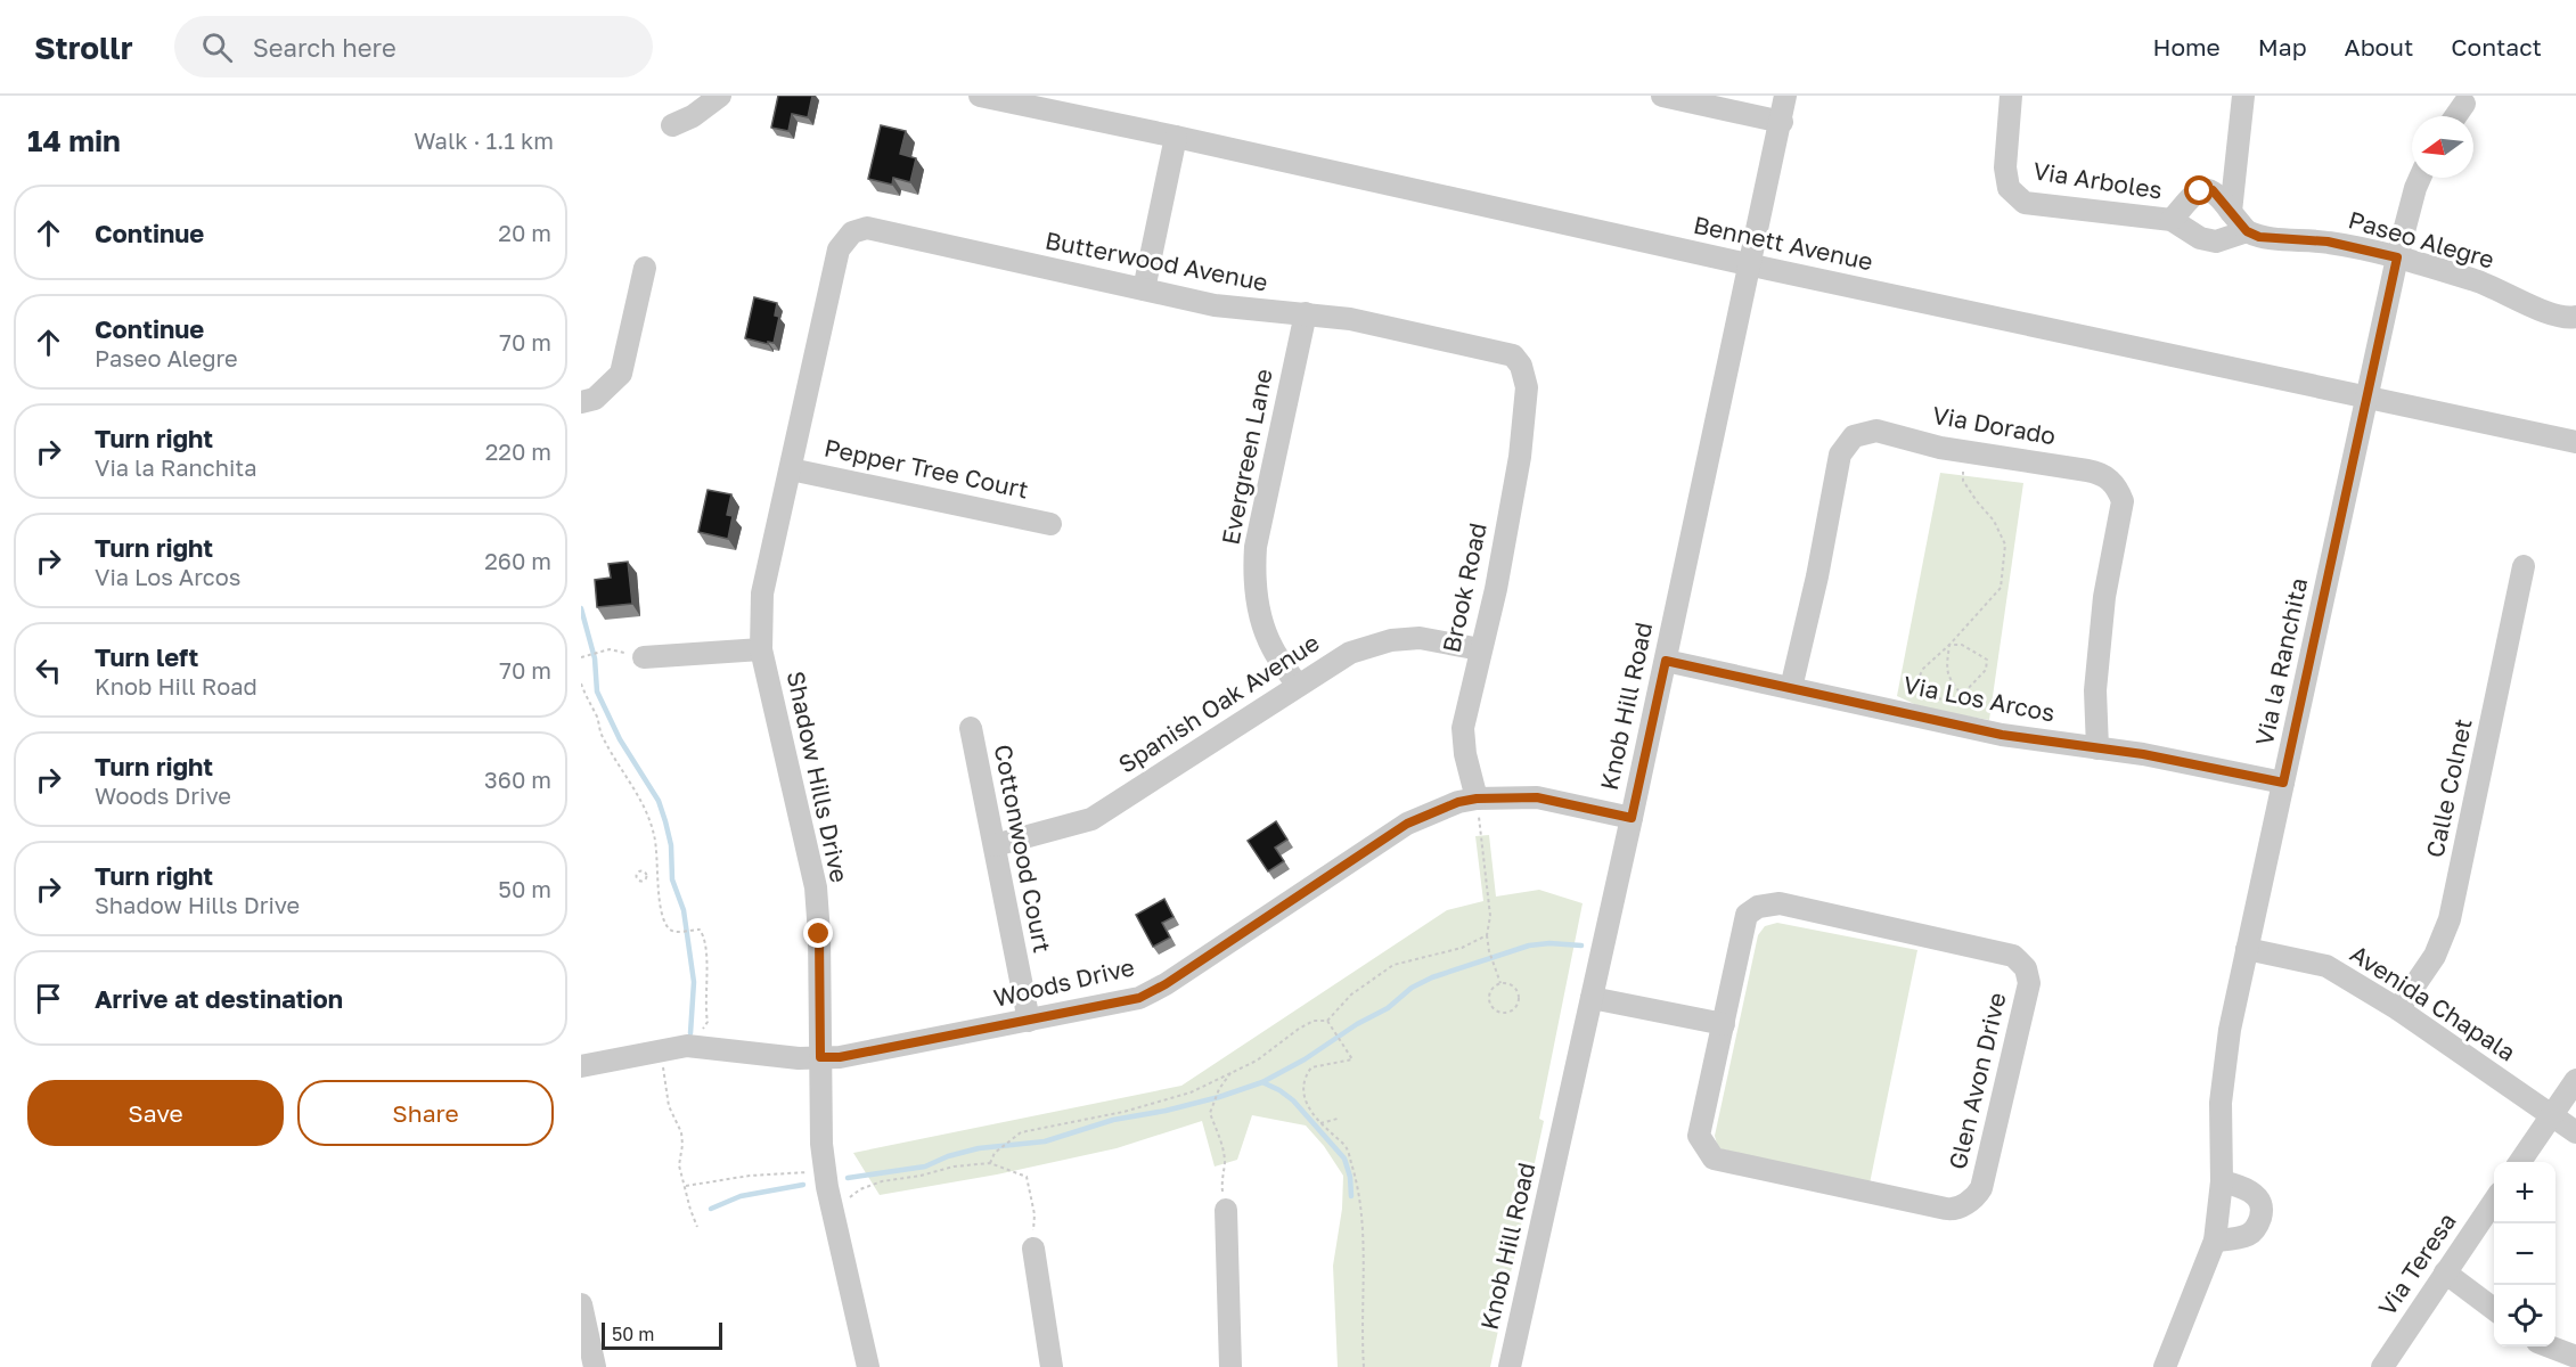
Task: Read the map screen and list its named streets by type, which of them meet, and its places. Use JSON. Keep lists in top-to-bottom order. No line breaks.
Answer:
{"streets":{"street":["Via Arboles","Paseo Alegre","Bennett Avenue","Butterwood Avenue","Via Dorado","Evergreen Lane","Pepper Tree Court","Brook Road","Via la Ranchita","Via Los Arcos","Spanish Oak Avenue","Knob Hill Road","Shadow Hills Drive","Calle Colnet","Cottonwood Court","Woods Drive","Avenida Chapala","Glen Avon Drive","Via Teresa"]},"crossings":[["Via Arboles","Paseo Alegre"],["Paseo Alegre","Via la Ranchita"],["Bennett Avenue","Via la Ranchita"],["Bennett Avenue","Knob Hill Road"],["Butterwood Avenue","Evergreen Lane"],["Butterwood Avenue","Brook Road"],["Butterwood Avenue","Shadow Hills Drive"],["Via Dorado","Via Los Arcos"],["Evergreen Lane","Spanish Oak Avenue"],["Pepper Tree Court","Shadow Hills Drive"],["Brook Road","Spanish Oak Avenue"],["Brook Road","Woods Drive"],["Via la Ranchita","Via Los Arcos"],["Via la Ranchita","Avenida Chapala"],["Via Los Arcos","Knob Hill Road"],["Spanish Oak Avenue","Cottonwood Court"],["Knob Hill Road","Woods Drive"],["Shadow Hills Drive","Woods Drive"],["Calle Colnet","Avenida Chapala"],["Cottonwood Court","Woods Drive"]],"scale_bar":"50 m","north":"left","page":{"header":"Strollr","search":"Search here","nav":["Home","Map","About","Contact"],"heading":["14 min","Walk · 1.1 km"],"list":[["Continue","20 m"],["Continue","Paseo Alegre","70 m"],["Turn right","Via la Ranchita","220 m"],["Turn right","Via Los Arcos","260 m"],["Turn left","Knob Hill Road","70 m"],["Turn right","Woods Drive","360 m"],["Turn right","Shadow Hills Drive","50 m"],"Arrive at destination"],"buttons":["Save","Share"],"map_buttons":["+","−"],"scale":"50 m"}}
